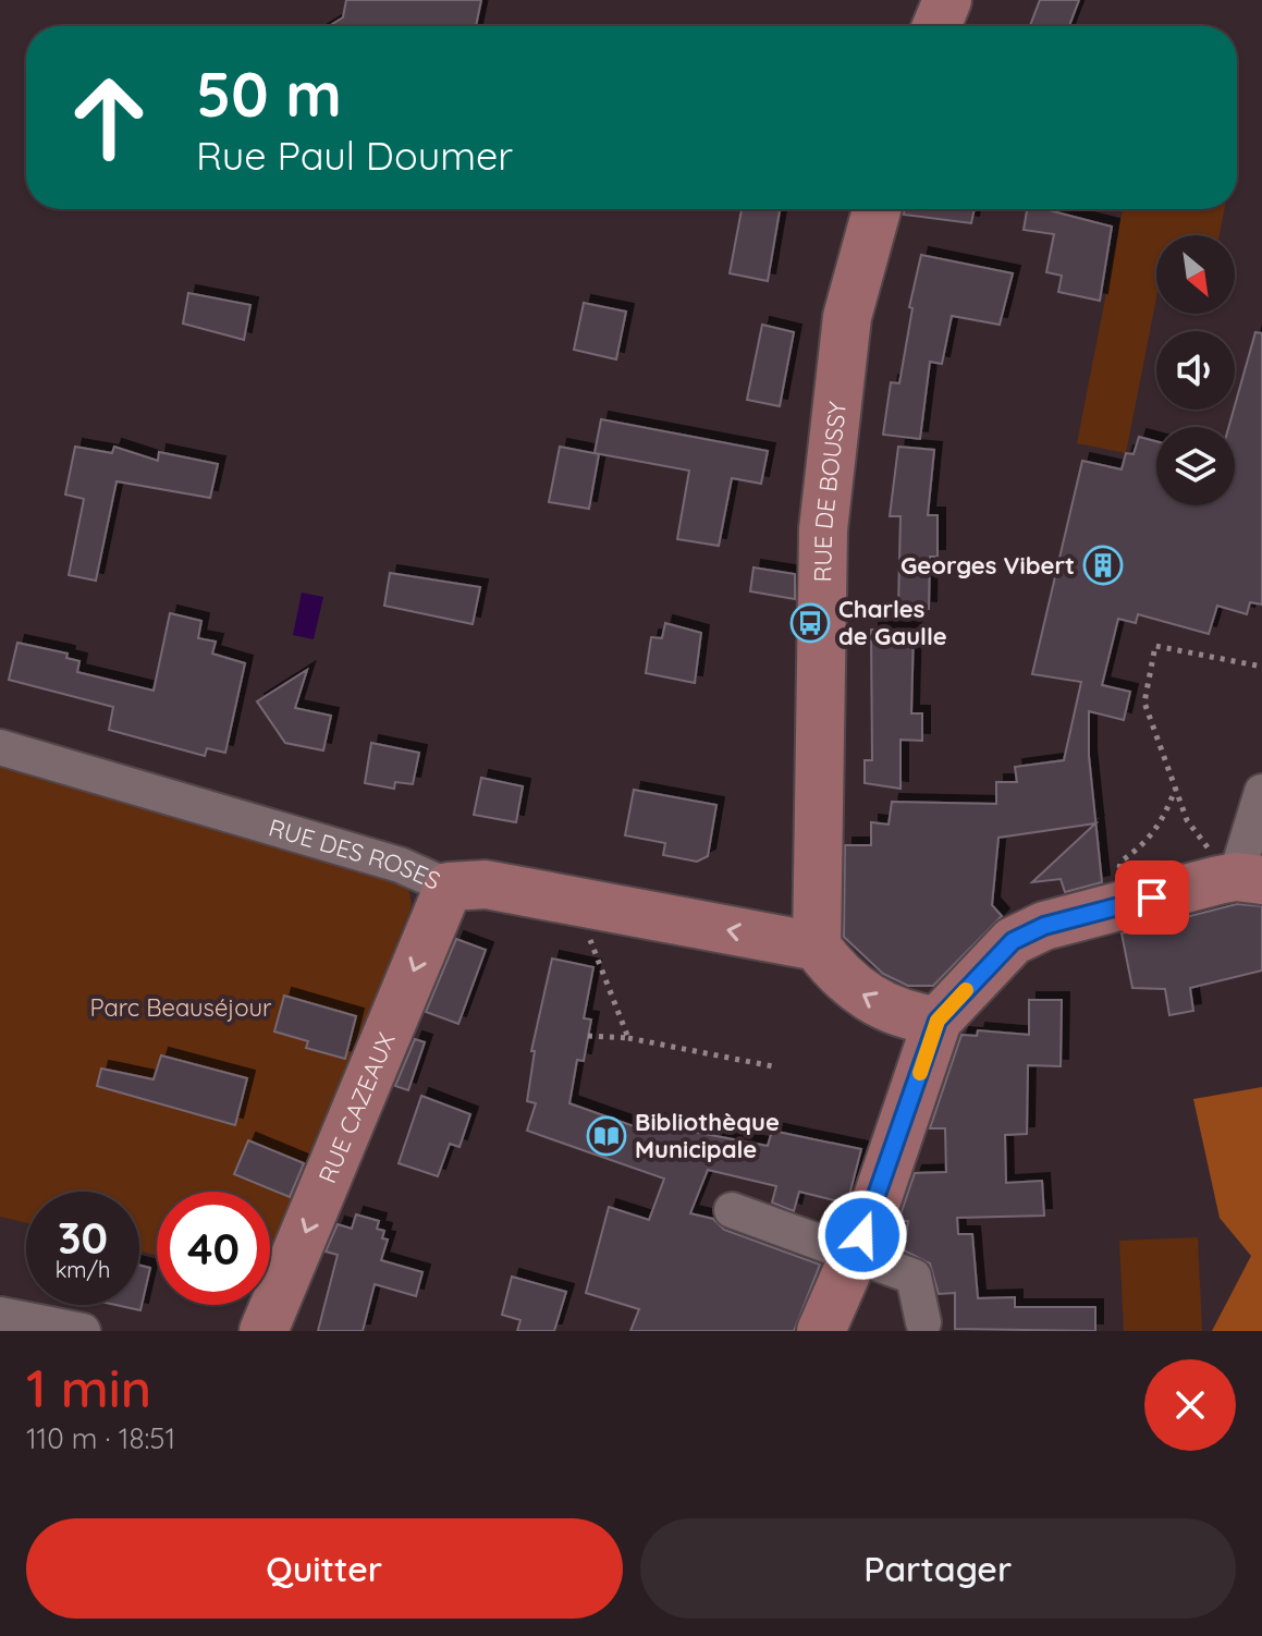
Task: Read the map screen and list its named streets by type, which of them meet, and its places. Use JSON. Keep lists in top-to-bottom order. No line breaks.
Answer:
{"streets":{"street":["RUE DE BOUSSY","RUE DES ROSES","RUE CAZEAUX"]},"crossings":[["RUE DE BOUSSY","RUE DES ROSES"],["RUE DES ROSES","RUE CAZEAUX"]],"one_way":["RUE DES ROSES","RUE CAZEAUX"],"parks":["Parc Beauséjour"],"places":{"building":["Georges Vibert"],"bus stop":["Charles de Gaulle"],"library":["Bibliothèque Municipale"]},"north":"bottom right","page":{"turn":["50 m","Rue Paul Doumer"],"speed":"30 km/h","limit":"40","heading":["1 min","110 m · 18:51"],"buttons":["Quitter","Partager"]}}
